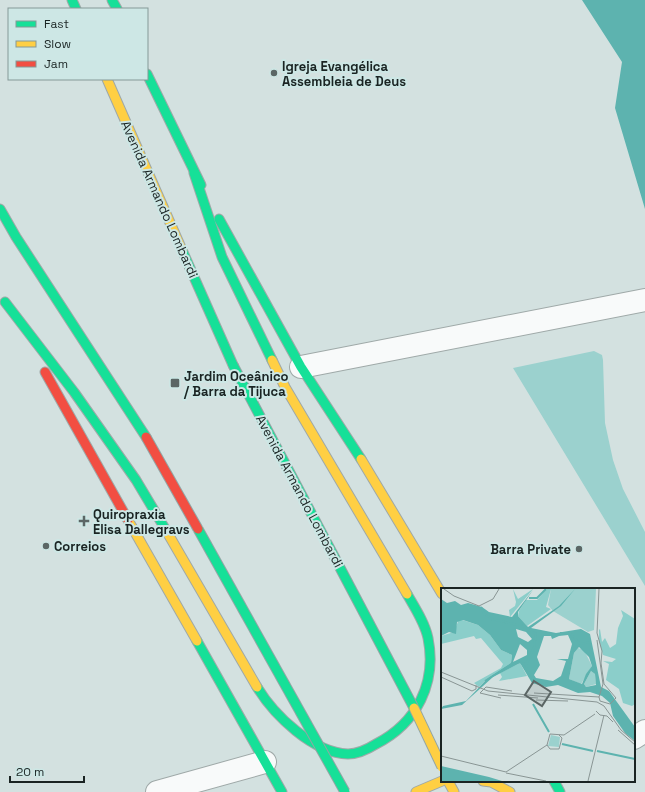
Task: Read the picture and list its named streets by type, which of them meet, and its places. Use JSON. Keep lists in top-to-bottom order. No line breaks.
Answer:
{"streets":{"main road":["Avenida Armando Lombardi"]},"places":{"other":["Igreja Evangélica Assembleia de Deus","Correios","Barra Private"],"transit":["Jardim Oceânico / Barra da Tijuca"],"health":["Quiropraxia Elisa Dallegravs"]},"legend":["Fast","Slow","Jam"],"scale_bar":"20 m"}
